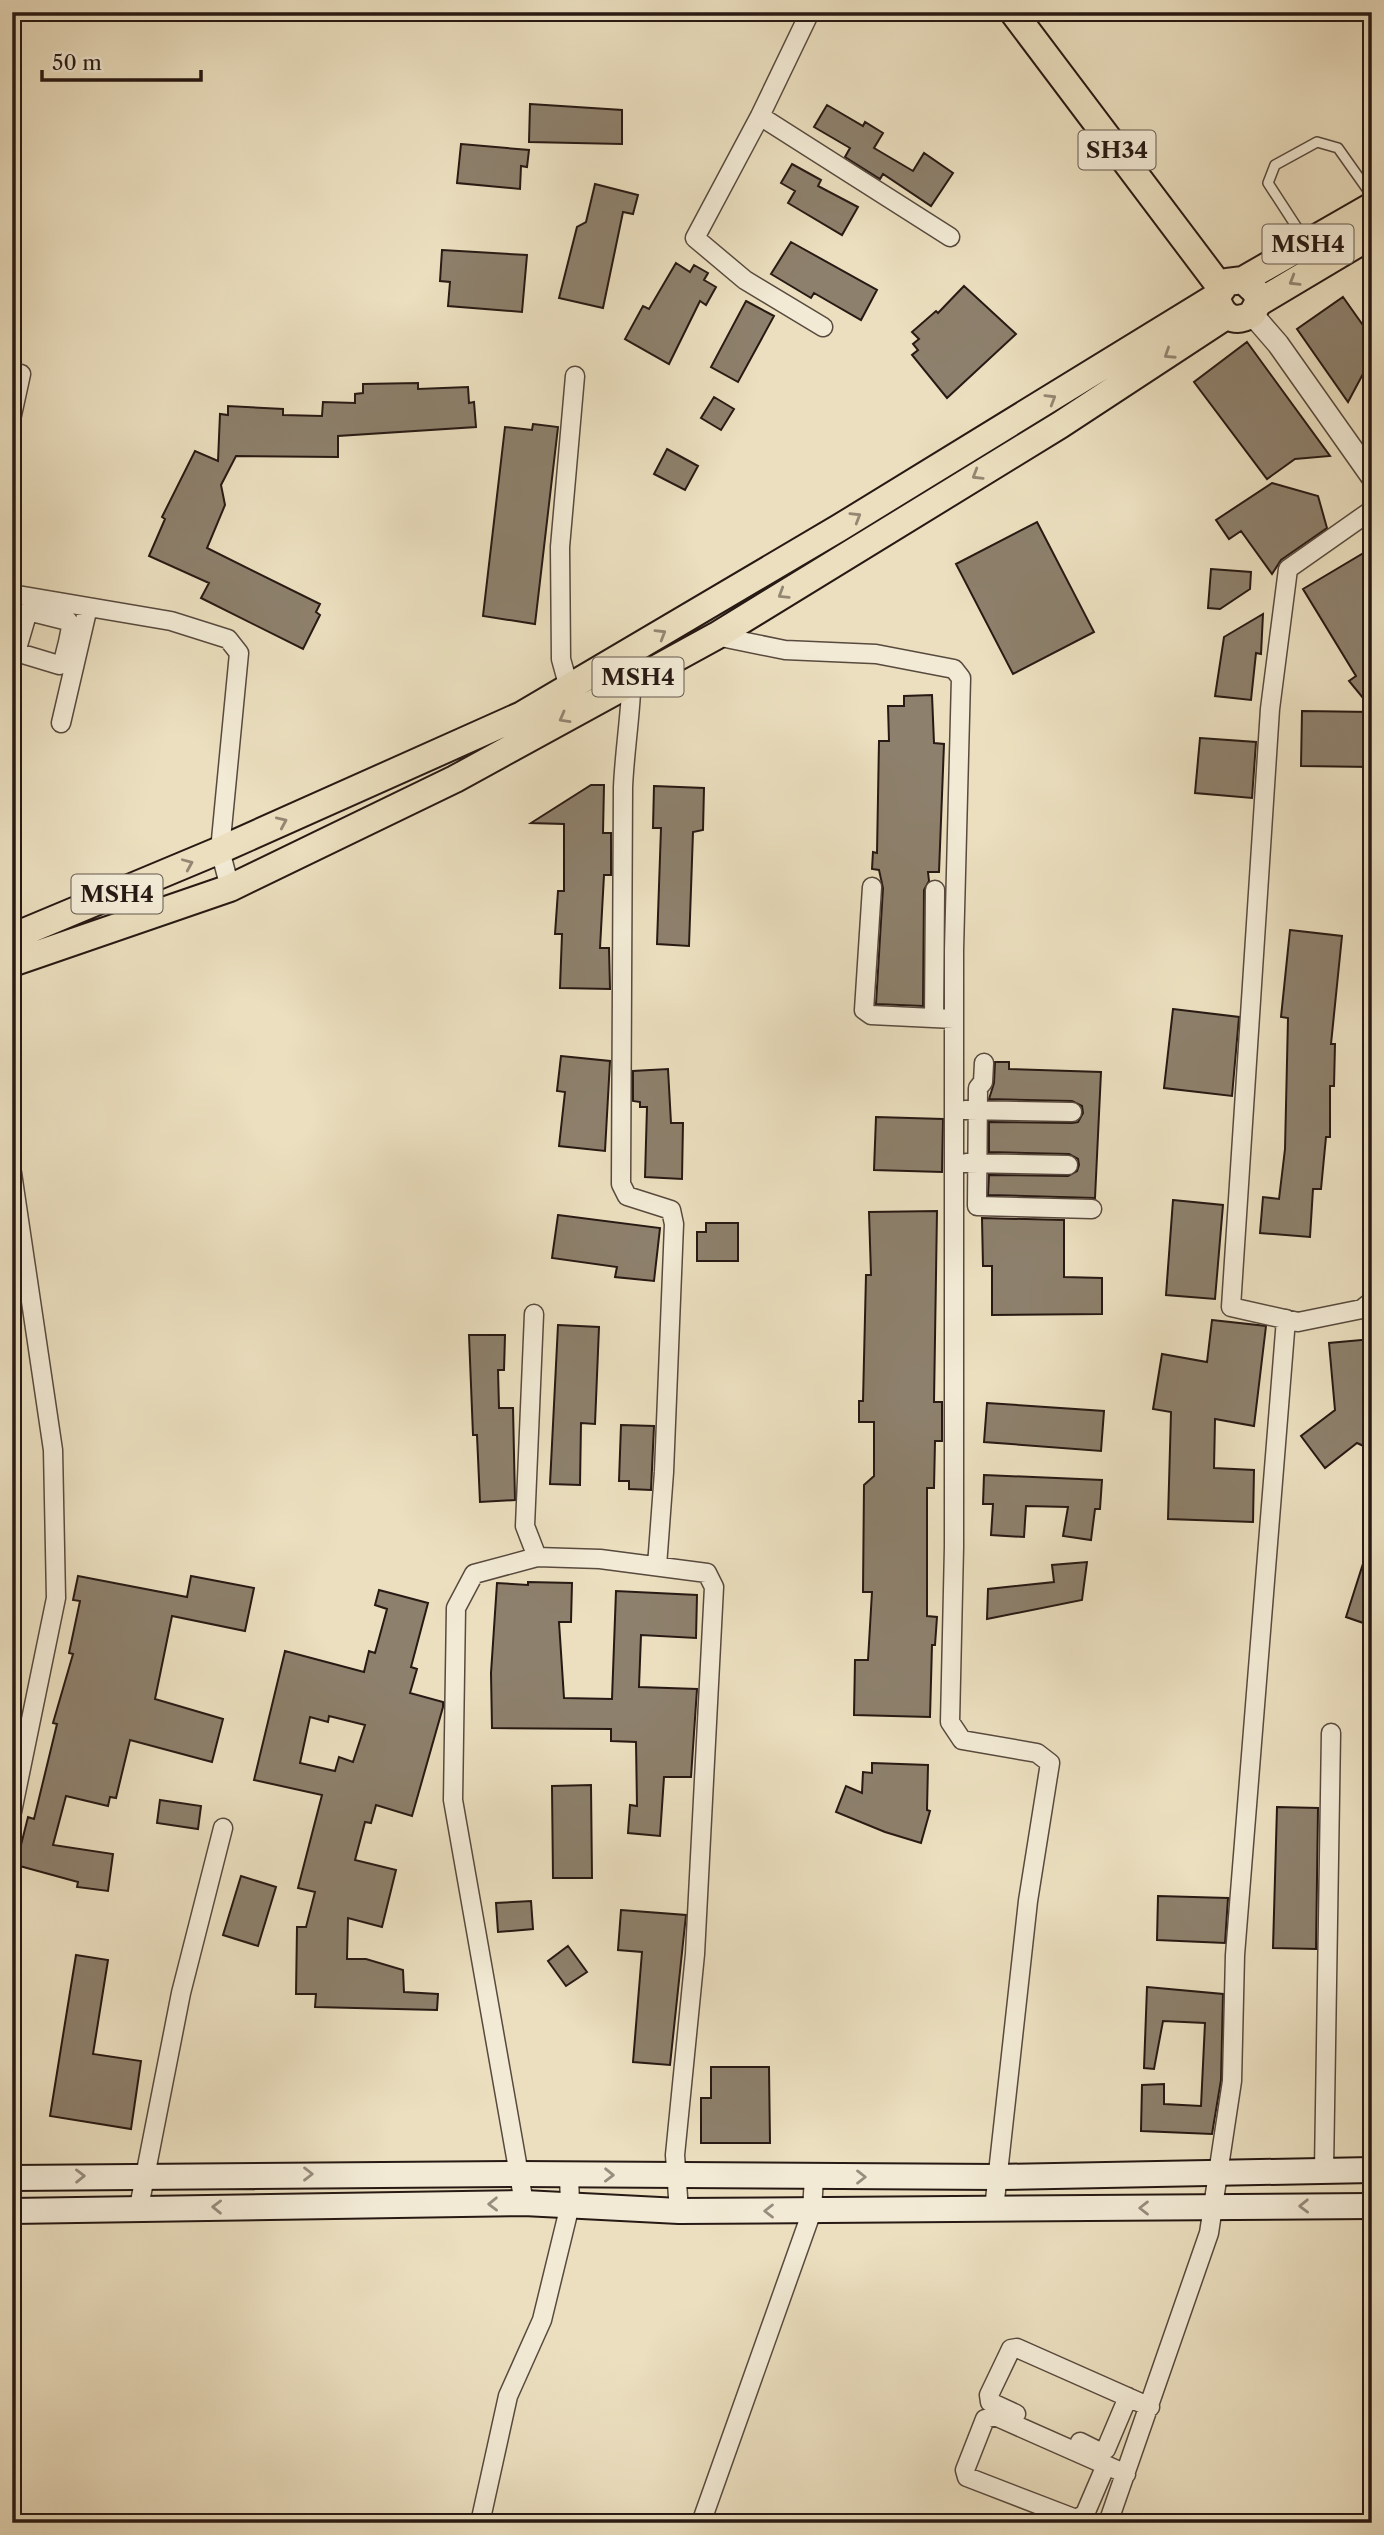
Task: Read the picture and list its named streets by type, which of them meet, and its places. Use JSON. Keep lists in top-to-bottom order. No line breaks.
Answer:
{"streets":{"main road":["SH34","MSH4"]},"crossings":[["SH34","MSH4"]],"scale_bar":"50 m"}
